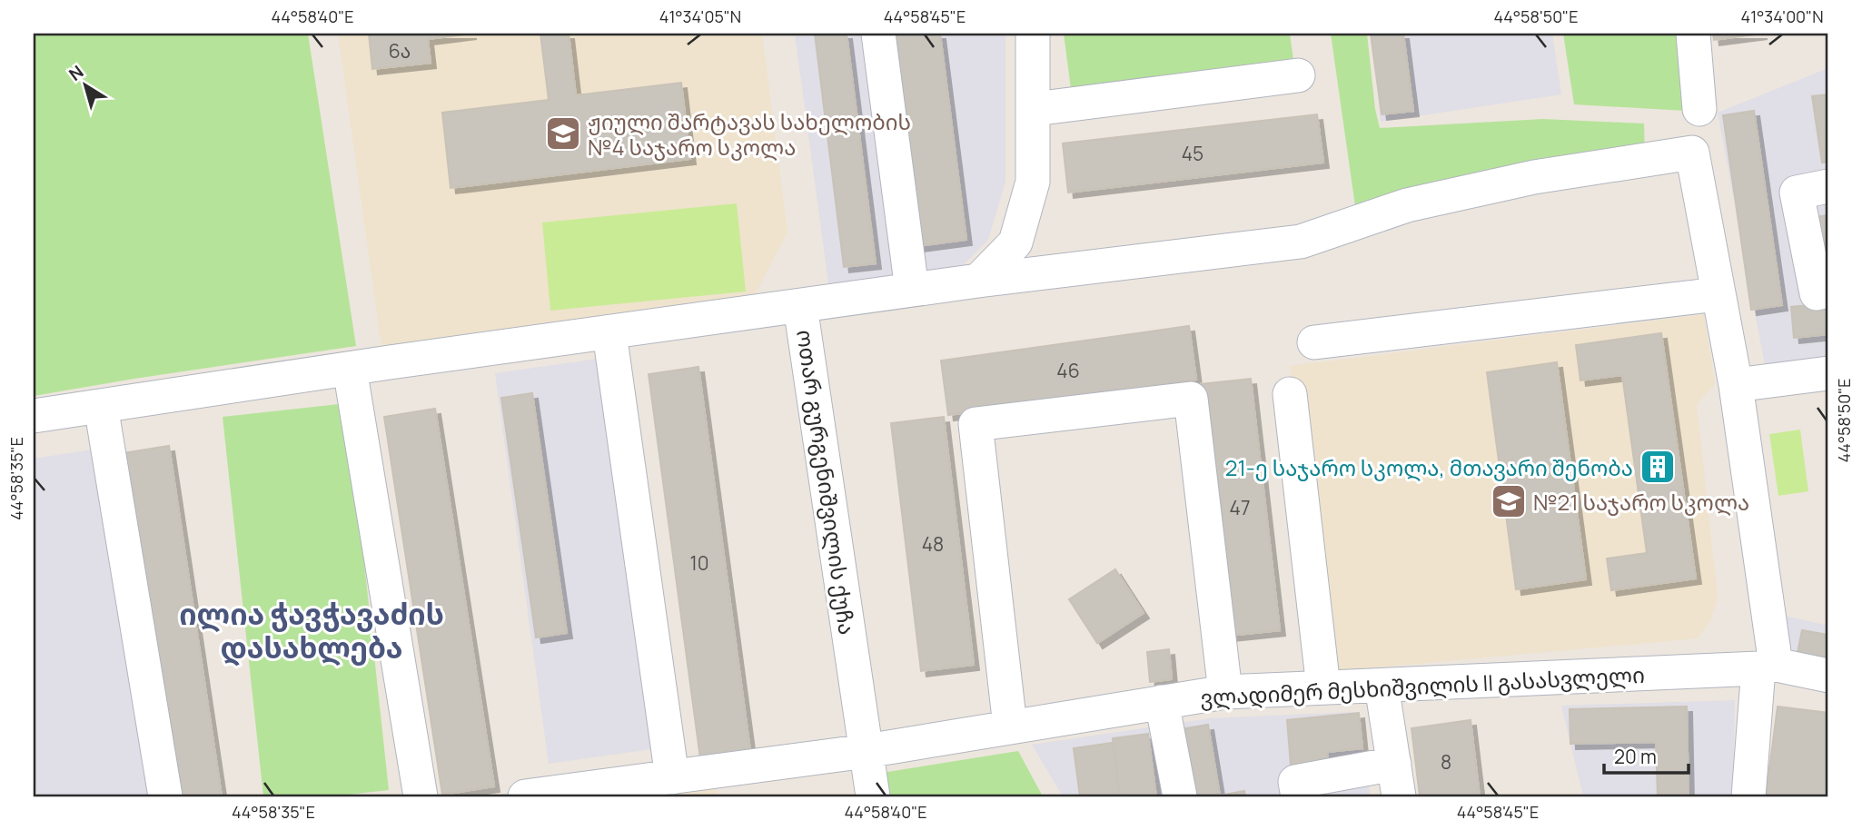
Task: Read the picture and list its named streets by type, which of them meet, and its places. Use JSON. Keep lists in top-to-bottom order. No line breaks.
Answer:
{"streets":{"street":["ოთარ გურგენიშვილის ქუჩა","ვლადიმერ მესხიშვილის II გასასვლელი"]},"crossings":[["ოთარ გურგენიშვილის ქუჩა","ვლადიმერ მესხიშვილის II გასასვლელი"]],"districts":["ილია ჭავჭავაძის დასახლება"],"places":{"school or university":["ჟიული შარტავას სახელობის №4 საჯარო სკოლა","№21 საჯარო სკოლა"],"building":["21-ე საჯარო სკოლა, მთავარი შენობა"]},"house_numbers":["6ა","45","46","47","48","10","8"],"scale_bar":"20 m","north":"top left","coordinates":["44°58'40\"E","41°34'05\"N","44°58'45\"E","44°58'50\"E","41°34'00\"N","44°58'35\"E"]}
